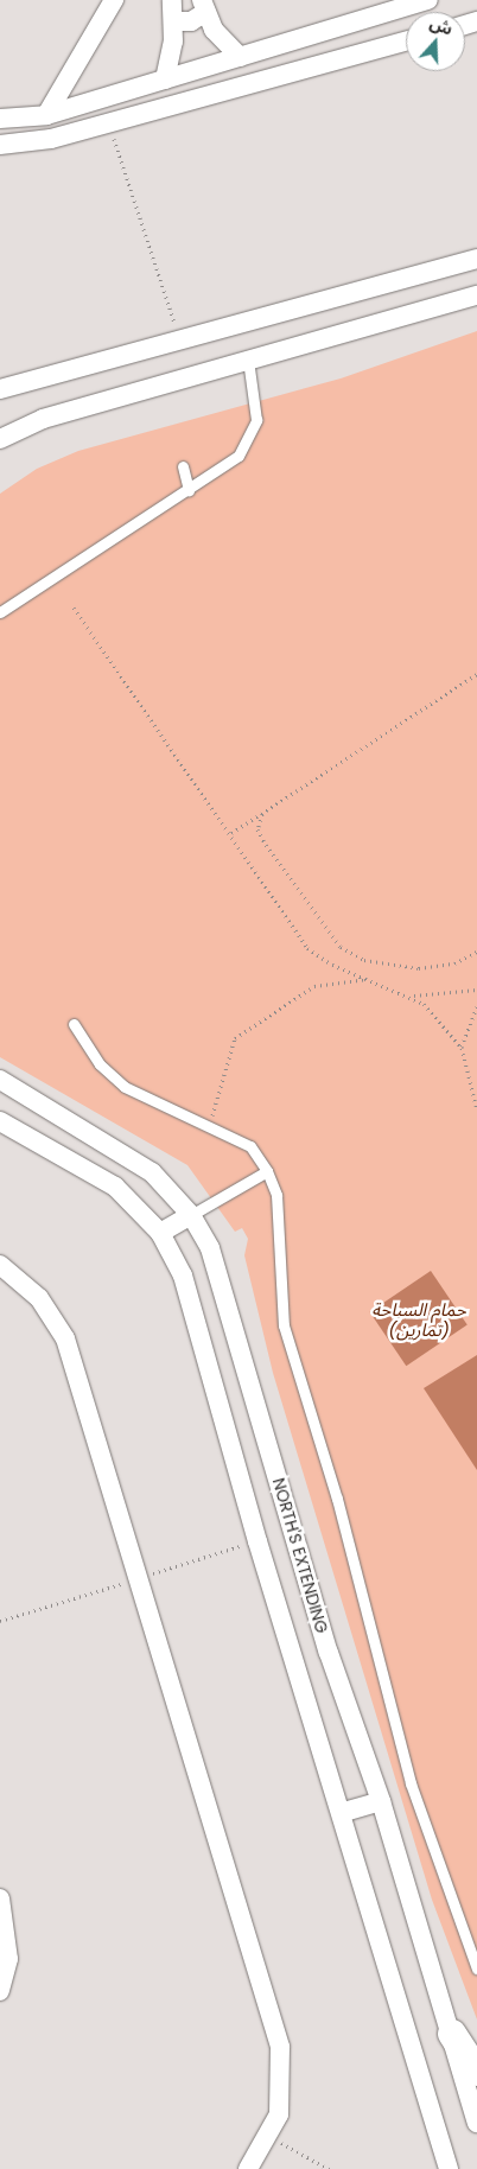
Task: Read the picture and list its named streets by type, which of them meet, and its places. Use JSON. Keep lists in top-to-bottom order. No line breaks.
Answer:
{"streets":{"street":["NORTH'S EXTENDING"]},"water":["حمام السباحة (تمارين)"],"north":"top"}
